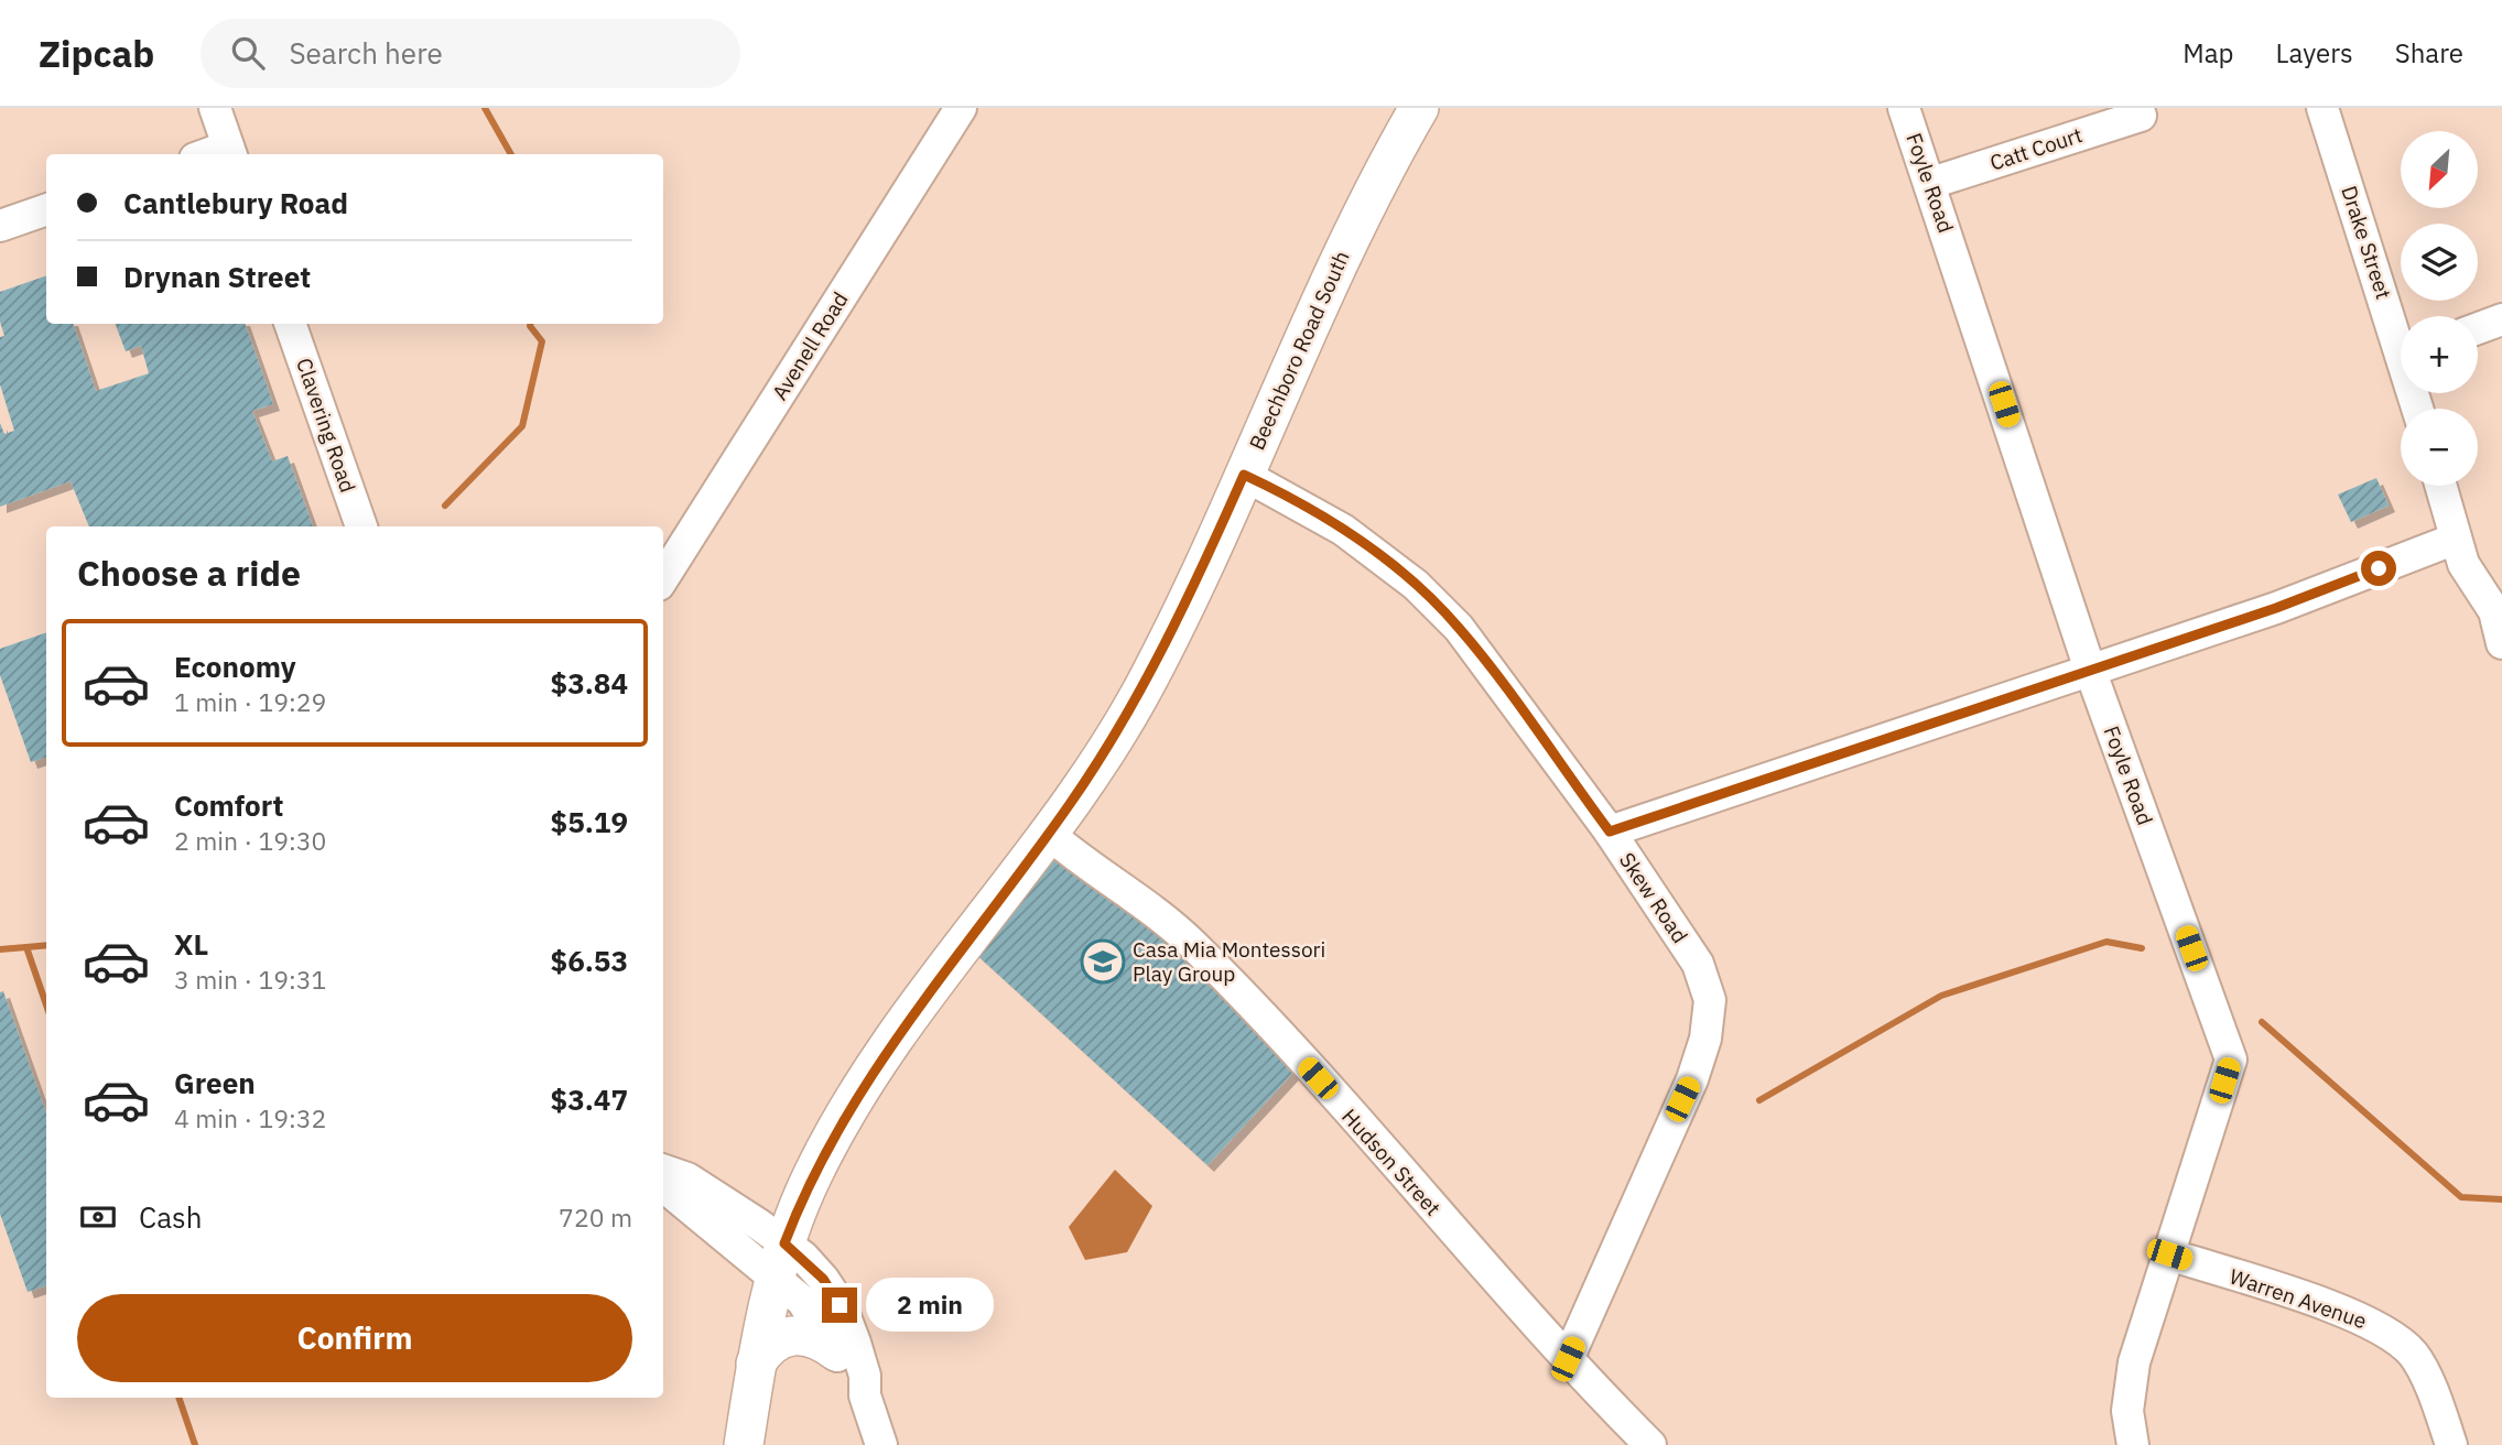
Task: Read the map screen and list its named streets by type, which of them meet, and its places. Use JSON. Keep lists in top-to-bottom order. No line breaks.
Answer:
{"streets":{"main road":["Beechboro Road South"],"street":["Catt Court","Foyle Road","Drake Street","Avenell Road","Clavering Road","Skew Road","Hudson Street","Warren Avenue"]},"crossings":[["Catt Court","Foyle Road"],["Foyle Road","Warren Avenue"],["Beechboro Road South","Skew Road"],["Beechboro Road South","Hudson Street"],["Skew Road","Hudson Street"]],"places":{"school or university":["Casa Mia Montessori Play Group"]},"north":"bottom left","page":{"header":"Zipcab","search":"Search here","nav":["Map","Layers","Share"],"map_buttons":["+","−"],"banner":["Cantlebury Road","Drynan Street"],"heading":"Choose a ride","list":[{"name":"Economy","note":"1 min · 19:29","value":"$3.84"},{"name":"Comfort","note":"2 min · 19:30","value":"$5.19"},{"name":"XL","note":"3 min · 19:31","value":"$6.53"},{"name":"Green","note":"4 min · 19:32","value":"$3.47"}],"pay":["Cash","720 m"],"bubble":"2 min","buttons":"Confirm"}}
